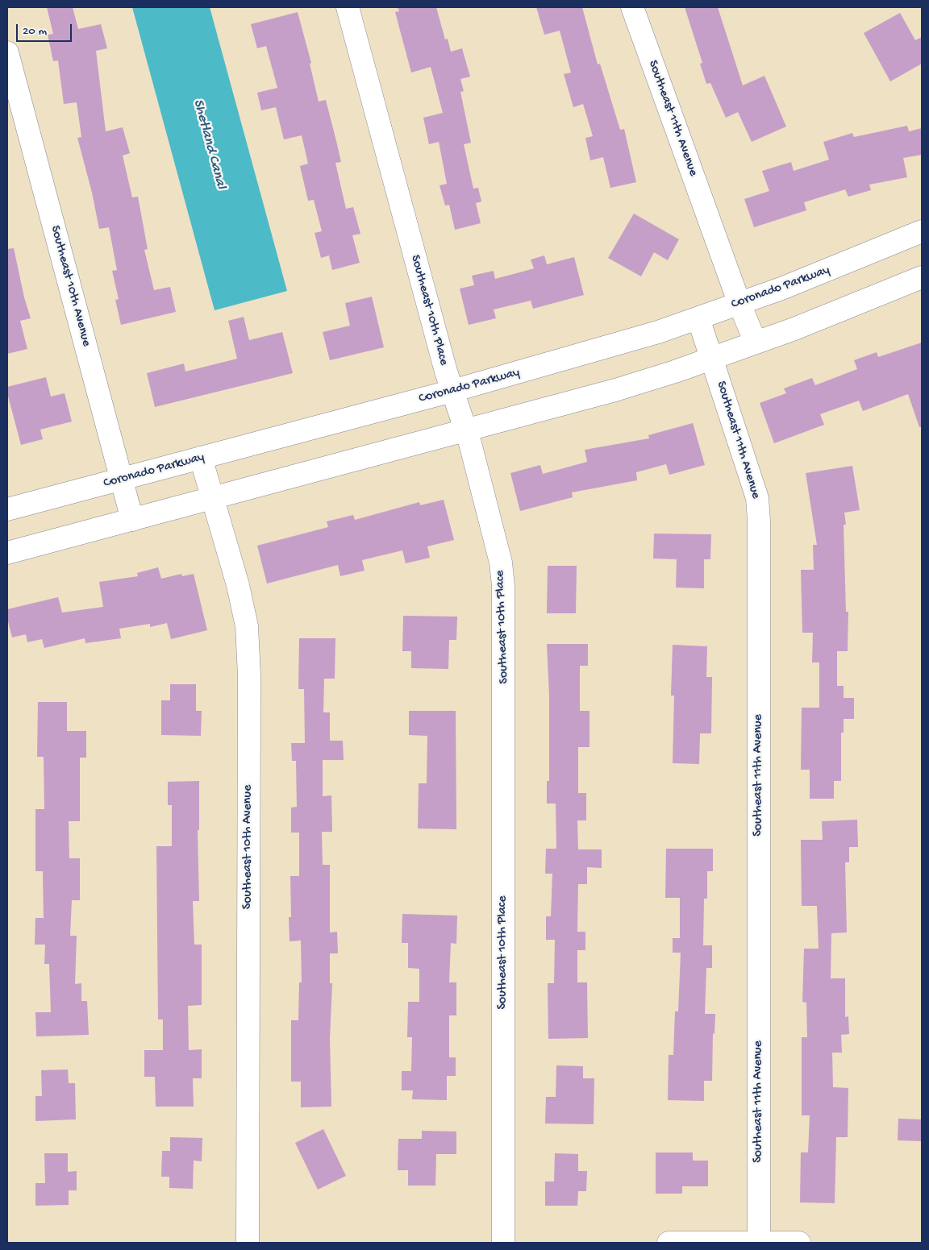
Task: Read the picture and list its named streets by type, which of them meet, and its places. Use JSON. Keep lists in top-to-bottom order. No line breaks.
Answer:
{"streets":{"street":["Southeast 11th Avenue","Southeast 10th Avenue","Coronado Parkway","Southeast 10th Place"]},"crossings":[["Southeast 11th Avenue","Coronado Parkway"],["Southeast 10th Avenue","Coronado Parkway"],["Coronado Parkway","Southeast 10th Place"]],"water":["Shetland Canal"],"scale_bar":"20 m"}
